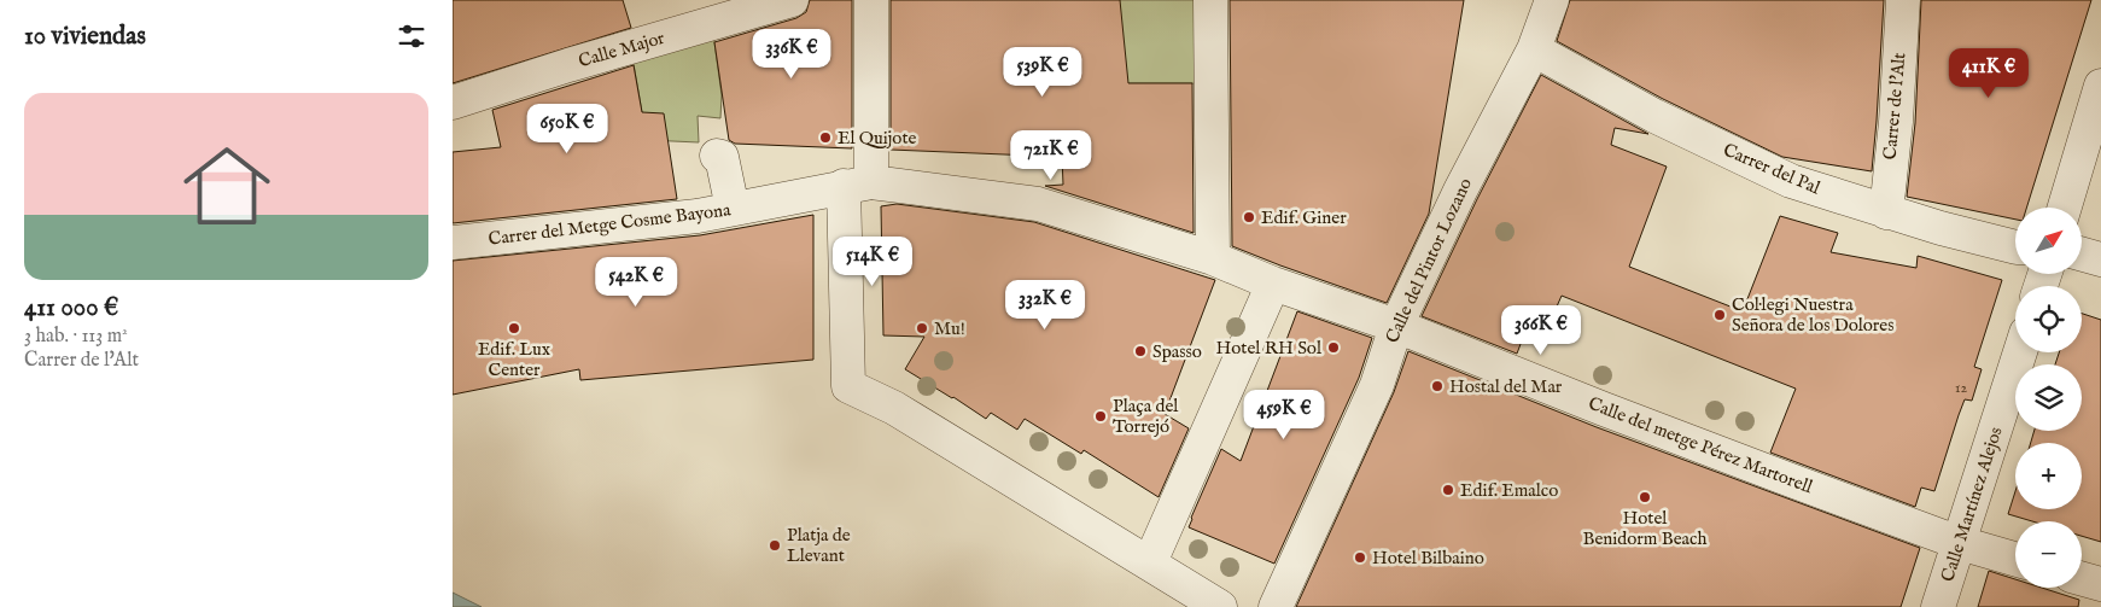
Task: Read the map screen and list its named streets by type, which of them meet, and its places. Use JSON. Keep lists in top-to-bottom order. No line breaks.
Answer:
{"streets":{"street":["Calle Major","Carrer de l'Alt","Carrer del Pal","Carrer del Metge Cosme Bayona","Calle del Pintor Lozano","Calle del metge Pérez Martorell","Calle Martínez Alejos"]},"crossings":[["Carrer de l'Alt","Carrer del Pal"],["Carrer del Pal","Calle del Pintor Lozano"],["Carrer del Metge Cosme Bayona","Calle del metge Pérez Martorell"],["Calle del Pintor Lozano","Calle del metge Pérez Martorell"],["Calle del metge Pérez Martorell","Calle Martínez Alejos"]],"places":["El Quijote","Edif. Giner","Col·legi Nuestra Señora de los Dolores","Edif. Lux Center","Mu!","Hotel RH Sol","Spasso","Hostal del Mar","Plaça del Torrejó","Edif. Emalco","Hotel Benidorm Beach","Platja de Llevant","Hotel Bilbaino"],"house_numbers":["12"],"north":"top right","page":{"heading":"10 viviendas","price":["336K €","539K €","411K €","650K €","721K €","514K €","542K €","332K €","366K €","459K €"],"list":[{"name":"411 000 €","note":"3 hab. · 113 m² · Carrer de l'Alt"}],"map_buttons":["+","−"]}}
